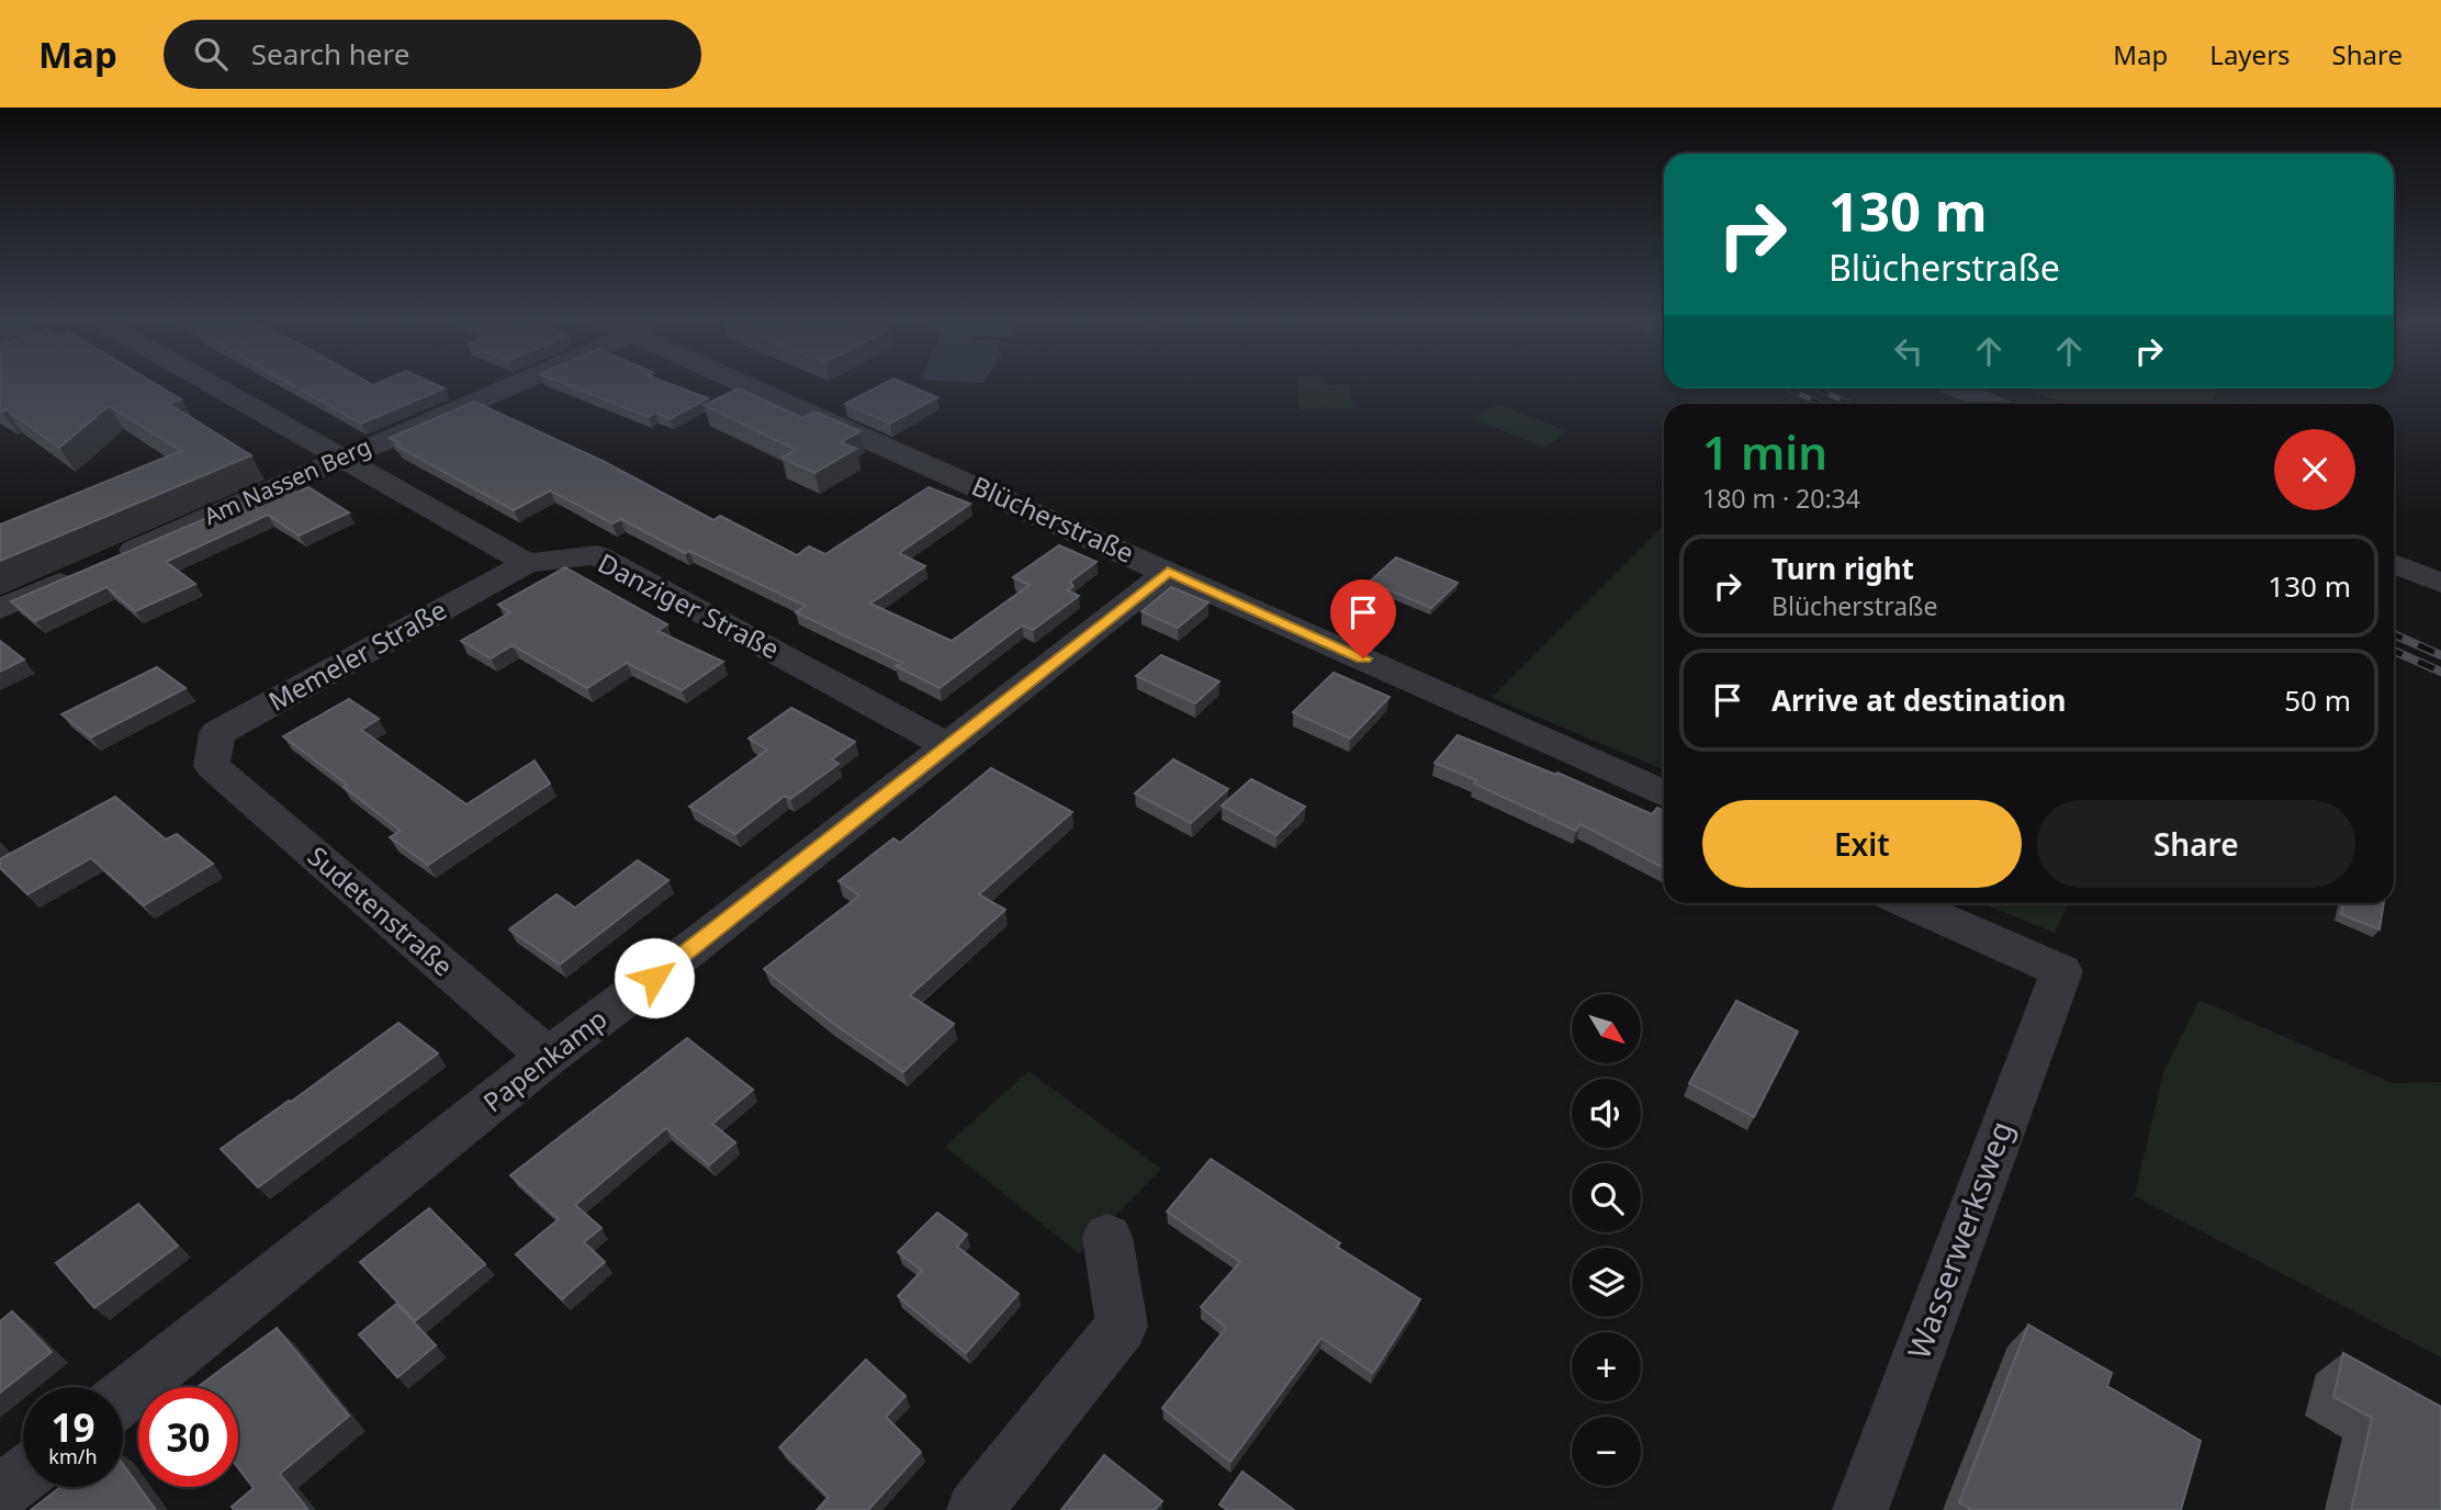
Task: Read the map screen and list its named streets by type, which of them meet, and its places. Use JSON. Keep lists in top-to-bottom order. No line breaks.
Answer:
{"streets":{"street":["Am Nassen Berg","Blücherstraße","Danziger Straße","Memeler Straße","Sudetenstraße","Papenkamp","Wasserwerksweg"]},"crossings":[["Blücherstraße","Papenkamp"],["Danziger Straße","Memeler Straße"],["Danziger Straße","Papenkamp"],["Memeler Straße","Sudetenstraße"],["Sudetenstraße","Papenkamp"]],"north":"bottom right","page":{"header":"Map","search":"Search here","nav":["Map","Layers","Share"],"turn":["130 m","Blücherstraße"],"heading":["1 min","180 m · 20:34"],"list":[{"name":"Turn right","note":"Blücherstraße","value":"130 m"},{"name":"Arrive at destination","value":"50 m"}],"buttons":["Exit","Share"],"map_buttons":["+","−"],"speed":"19 km/h","limit":"30"}}
